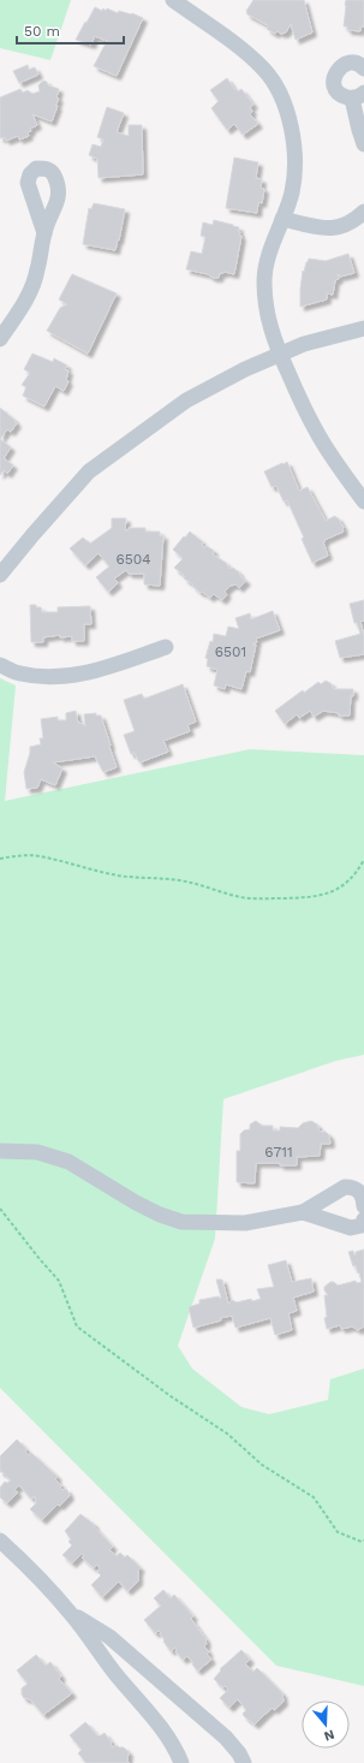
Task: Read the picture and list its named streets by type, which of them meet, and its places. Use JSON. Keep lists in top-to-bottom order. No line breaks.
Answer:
{"house_numbers":["6504","6501","6711"],"scale_bar":"50 m","north":"bottom"}
